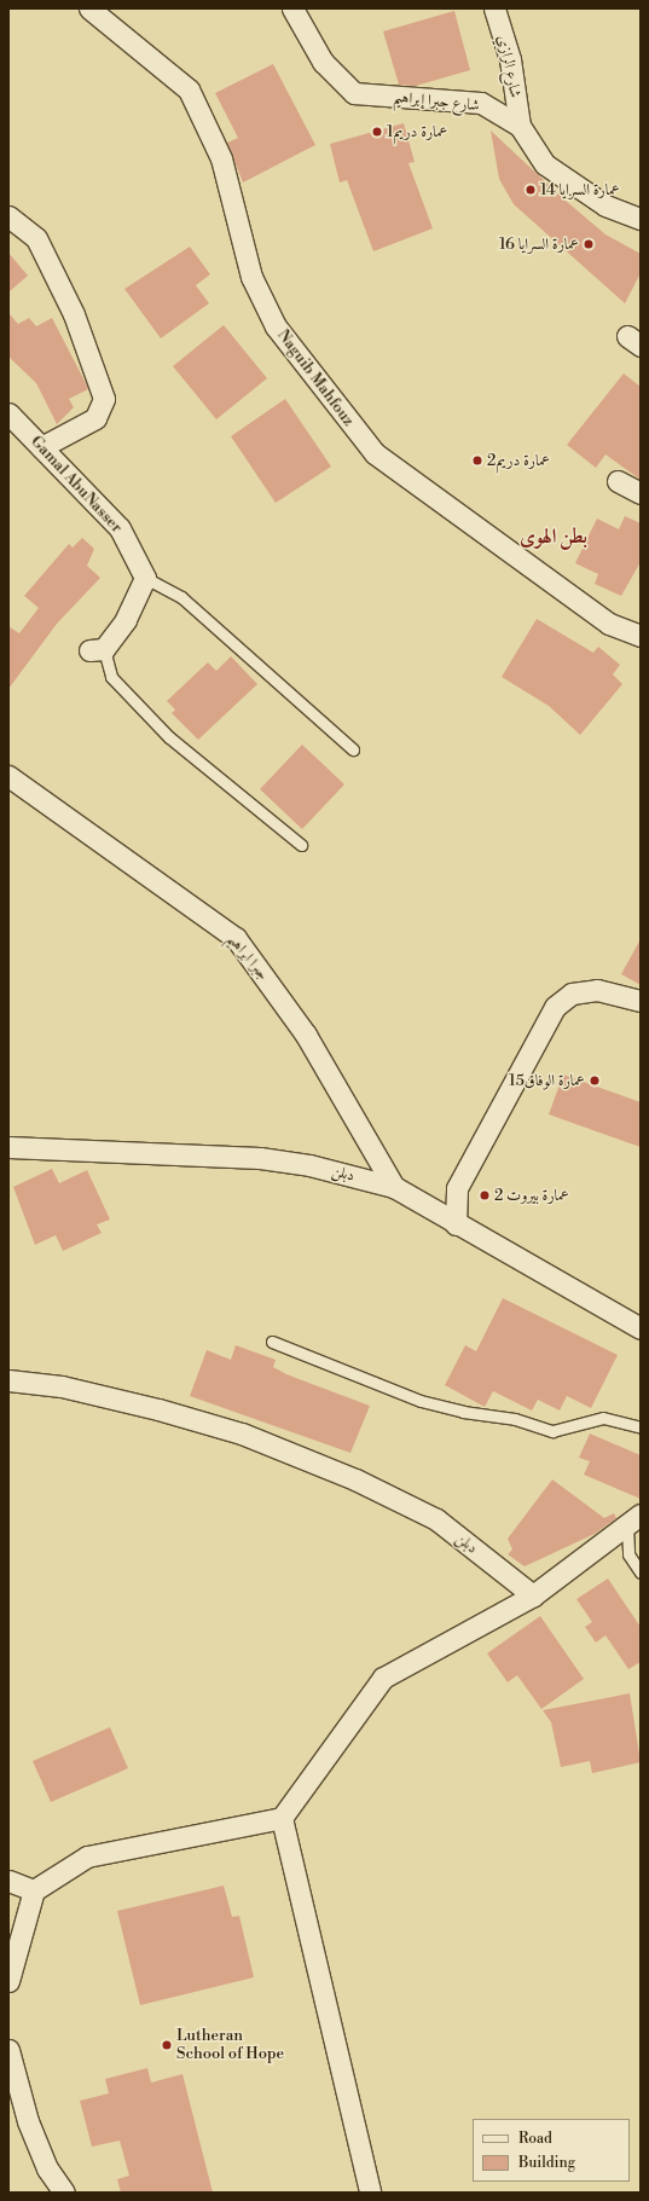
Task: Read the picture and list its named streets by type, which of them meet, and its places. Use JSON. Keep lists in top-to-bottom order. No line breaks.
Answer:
{"streets":{"street":["شارع الرازي","شارع جبرا إبراهيم","Naguib Mahfouz","Gamal AbuNasser","جبرا ابراهيم","دبلن"]},"crossings":[["شارع الرازي","شارع جبرا إبراهيم"],["جبرا ابراهيم","دبلن"]],"districts":["بطن الهوى"],"places":["عمارة دريم1","عمارة السرايا 14","عمارة السرايا 16","عمارة دريم2","عمارة الوفاق15","عمارة بيروت 2","Lutheran School of Hope"],"legend":["Road","Building"]}
